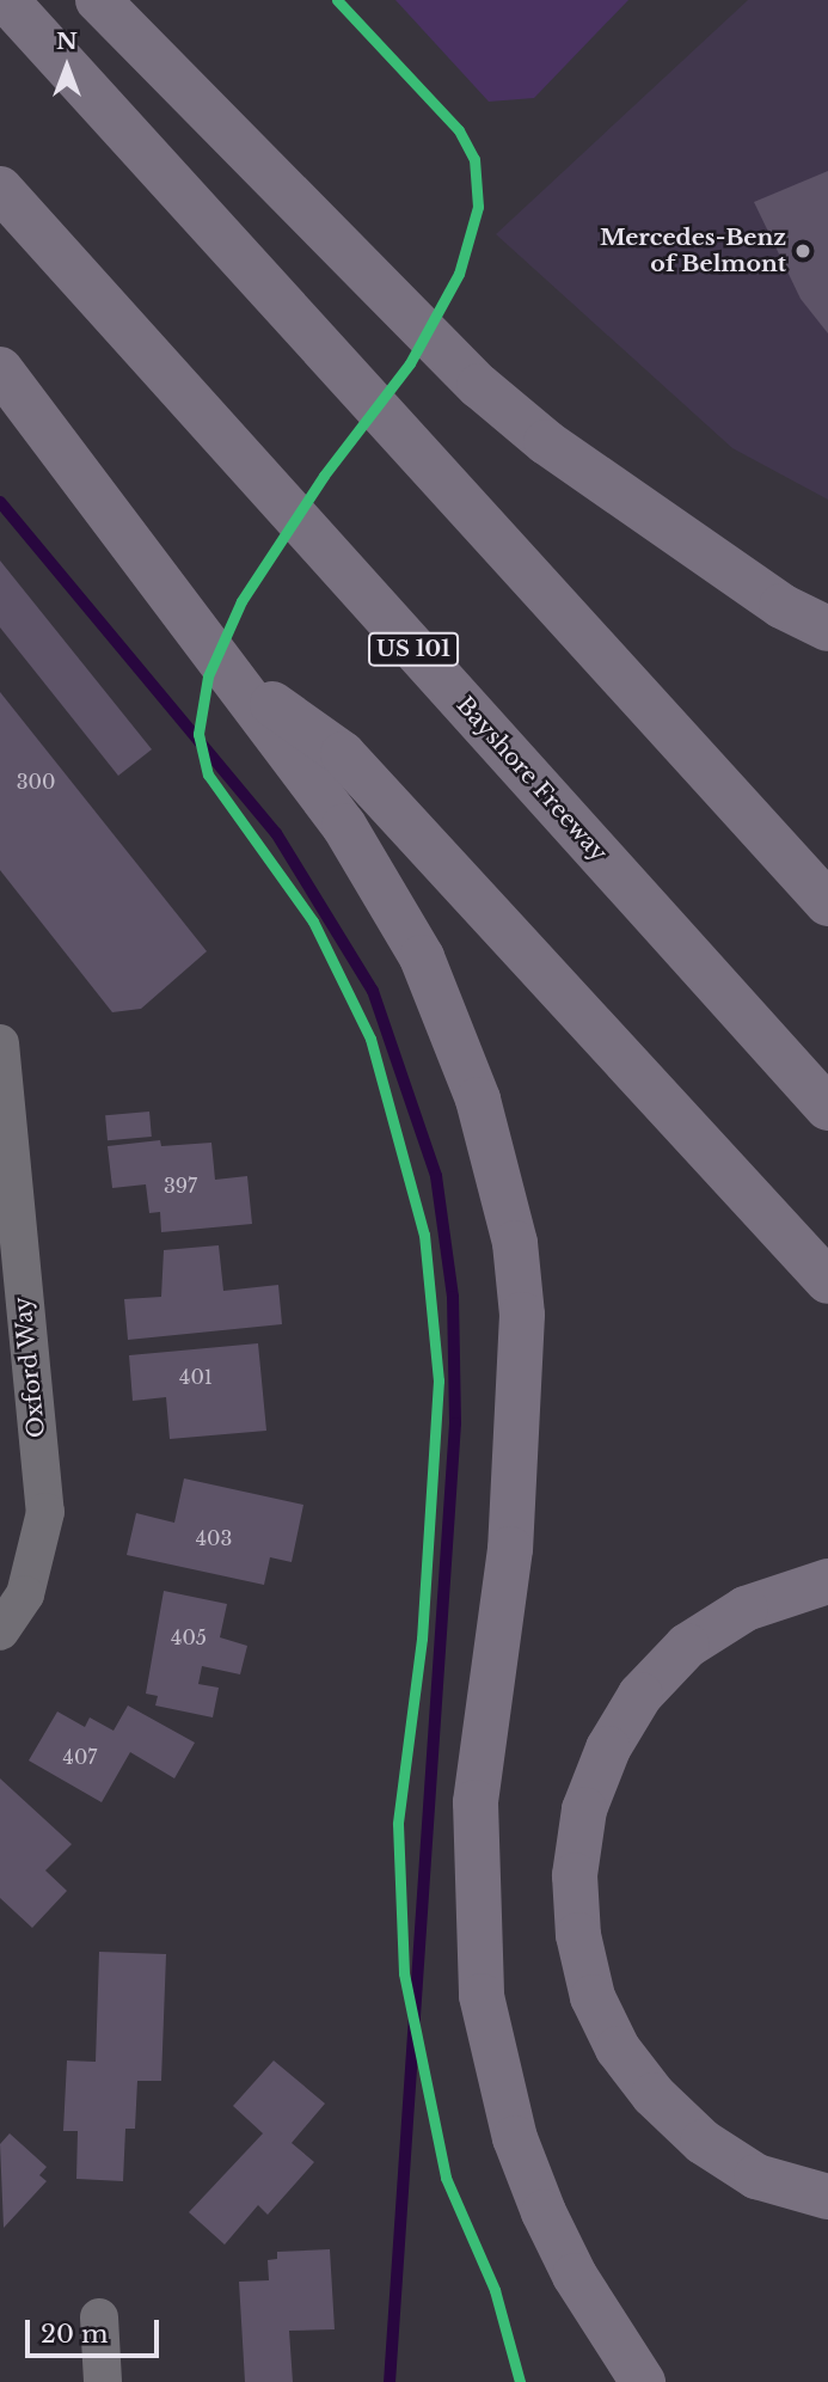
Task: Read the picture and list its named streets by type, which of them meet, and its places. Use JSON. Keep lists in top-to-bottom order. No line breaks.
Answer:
{"streets":{"highway":["US 101","Bayshore Freeway"],"street":["Oxford Way"]},"places":["Mercedes-Benz of Belmont"],"house_numbers":["300","397","401","403","405","407"],"scale_bar":"20 m","north":"top"}
